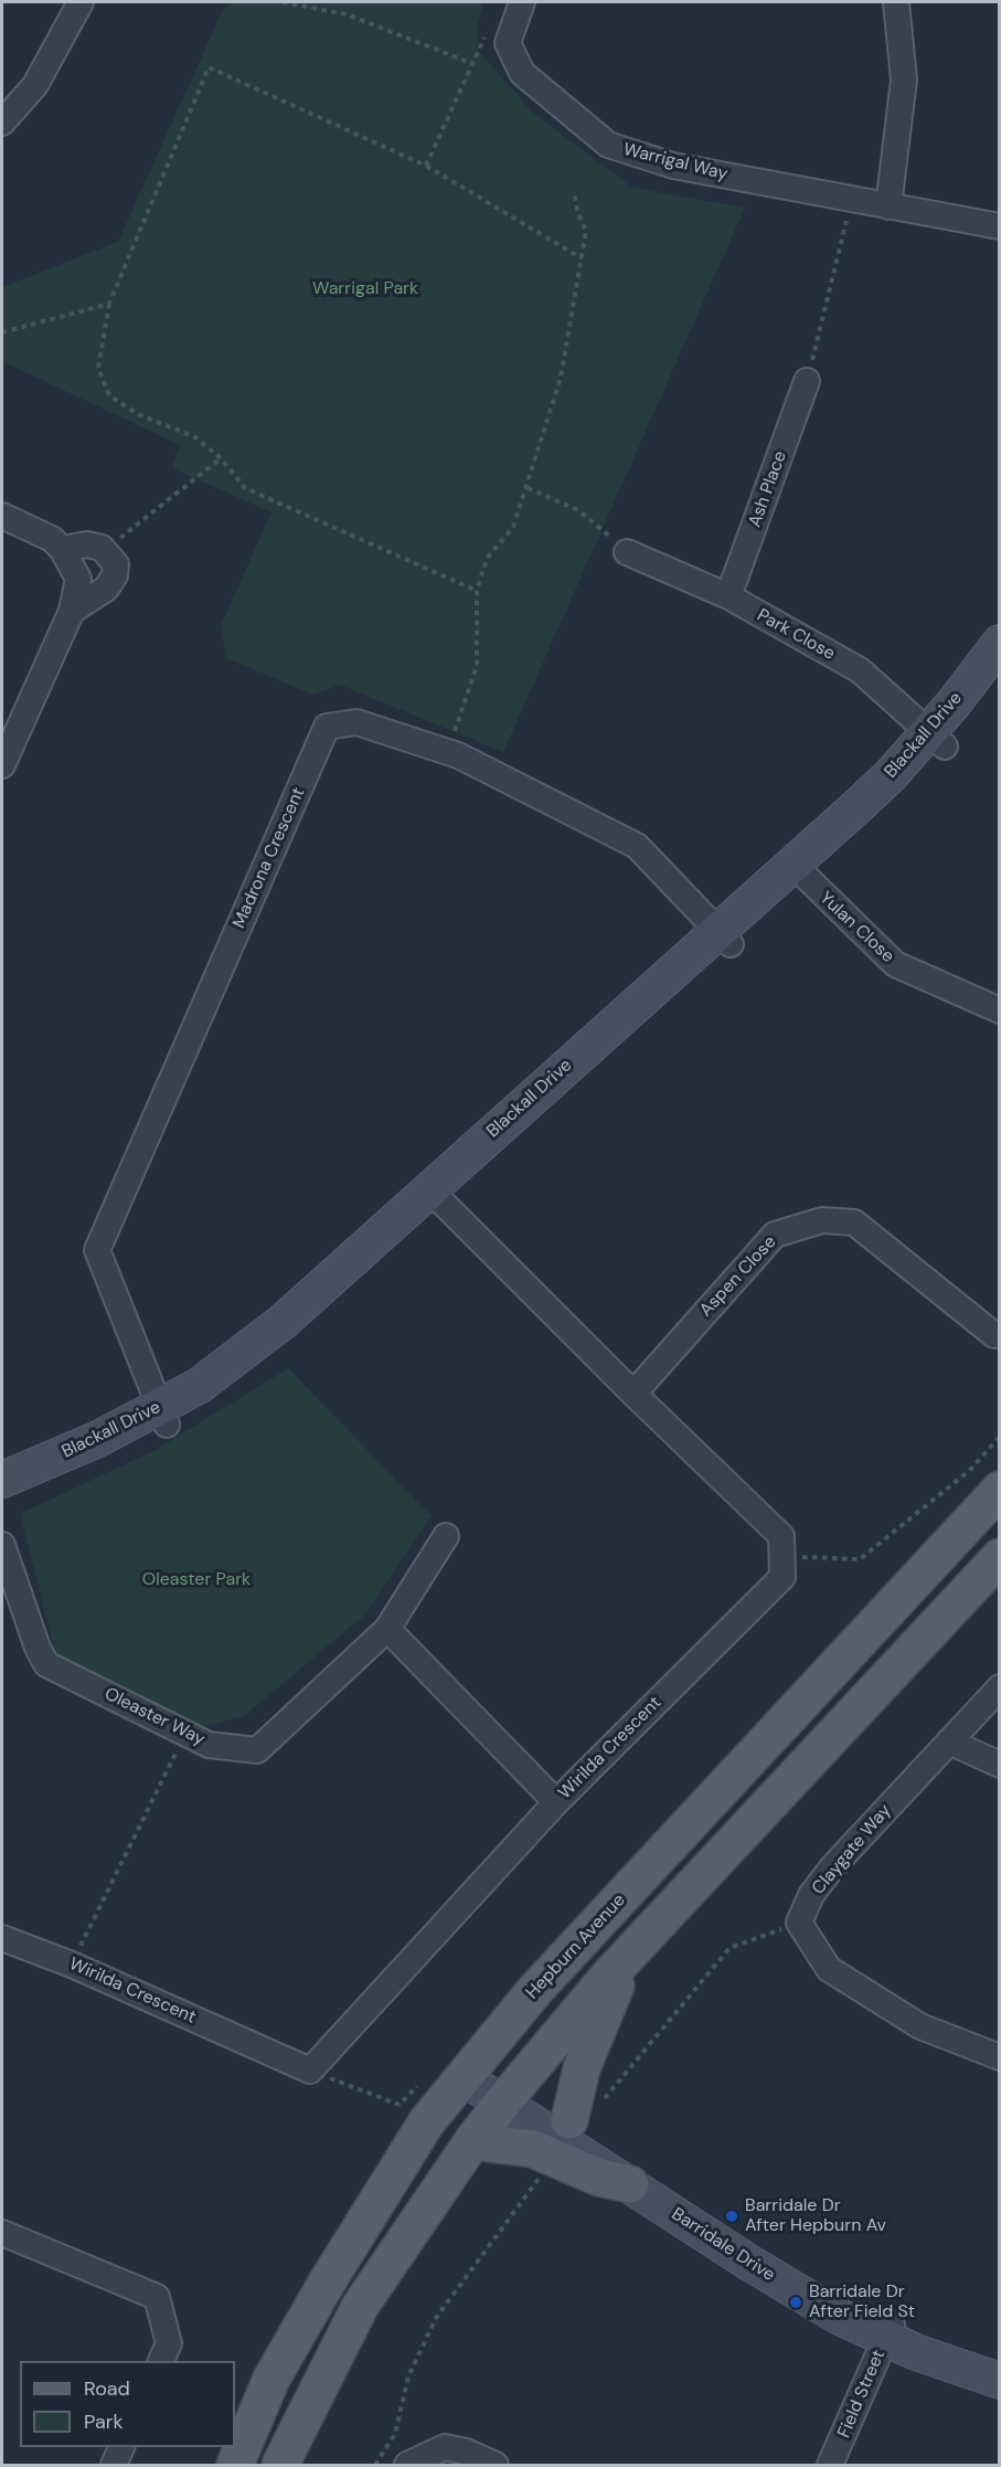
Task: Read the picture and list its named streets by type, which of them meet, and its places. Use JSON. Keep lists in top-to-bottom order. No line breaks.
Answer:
{"streets":{"main road":["Blackall Drive","Hepburn Avenue","Barridale Drive"],"street":["Warrigal Way","Ash Place","Park Close","Madrona Crescent","Yulan Close","Aspen Close","Oleaster Way","Wirilda Crescent","Claygate Way","Field Street"]},"crossings":[["Ash Place","Park Close"],["Park Close","Blackall Drive"],["Blackall Drive","Madrona Crescent"],["Blackall Drive","Yulan Close"],["Hepburn Avenue","Barridale Drive"],["Barridale Drive","Field Street"]],"parks":["Warrigal Park","Oleaster Park"],"places":["Barridale Dr After Hepburn Av","Barridale Dr After Field St"],"legend":["Road","Park"]}
